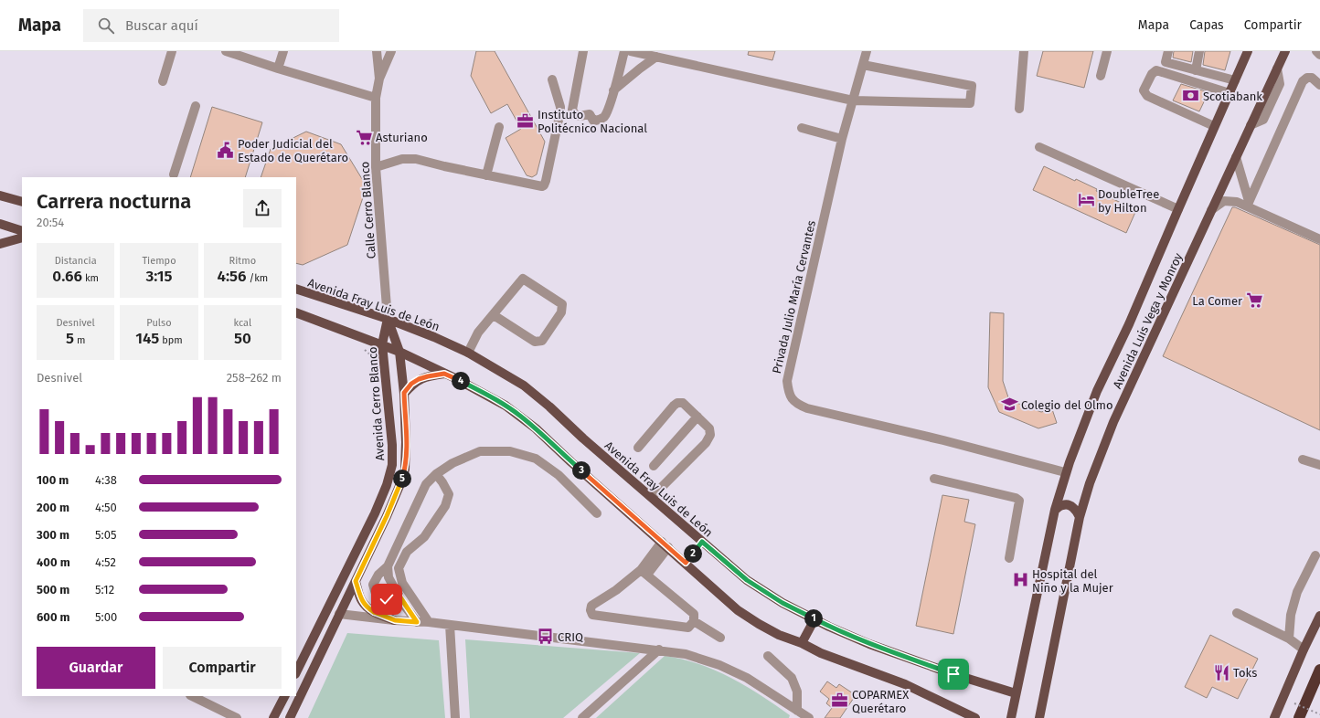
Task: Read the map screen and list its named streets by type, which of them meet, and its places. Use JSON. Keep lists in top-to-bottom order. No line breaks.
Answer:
{"streets":{"main road":["Avenida Fray Luis de León","Avenida Luis Vega y Monroy","Avenida Cerro Blanco"],"street":["Calle Cerro Blanco","Privada Julio María Cervantes"]},"crossings":[["Calle Cerro Blanco","Avenida Fray Luis de León"],["Calle Cerro Blanco","Avenida Cerro Blanco"],["Privada Julio María Cervantes","Avenida Luis Vega y Monroy"],["Avenida Fray Luis de León","Avenida Luis Vega y Monroy"],["Avenida Fray Luis de León","Avenida Cerro Blanco"]],"places":{"bank":["Scotiabank"],"office":["Instituto Politécnico Nacional","COPARMEX Querétaro"],"supermarket":["Asturiano","La Comer"],"public building":["Poder Judicial del Estado de Querétaro"],"hotel":["DoubleTree by Hilton"],"school or university":["Colegio del Olmo"],"hospital":["Hospital del Niño y la Mujer"],"bus stop":["CRIQ"],"restaurant":["Toks"]},"page":{"header":"Mapa","search":"Buscar aquí","nav":["Mapa","Capas","Compartir"],"heading":["Carrera nocturna","20:54"],"stats":[["Distancia","0.66 km"],["Tiempo","3:15"],["Ritmo","4:56 /km"],["Desnivel","5 m"],["Pulso","145 bpm"],["kcal","50"]],"chart":["Desnivel","258–262 m"],"pins":["4","3","5","2","1"],"list":[{"name":"100 m","note":"4:38"},{"name":"200 m","note":"4:50"},{"name":"300 m","note":"5:05"},{"name":"400 m","note":"4:52"},{"name":"500 m","note":"5:12"},{"name":"600 m","note":"5:00"}],"buttons":["Guardar","Compartir"]}}
